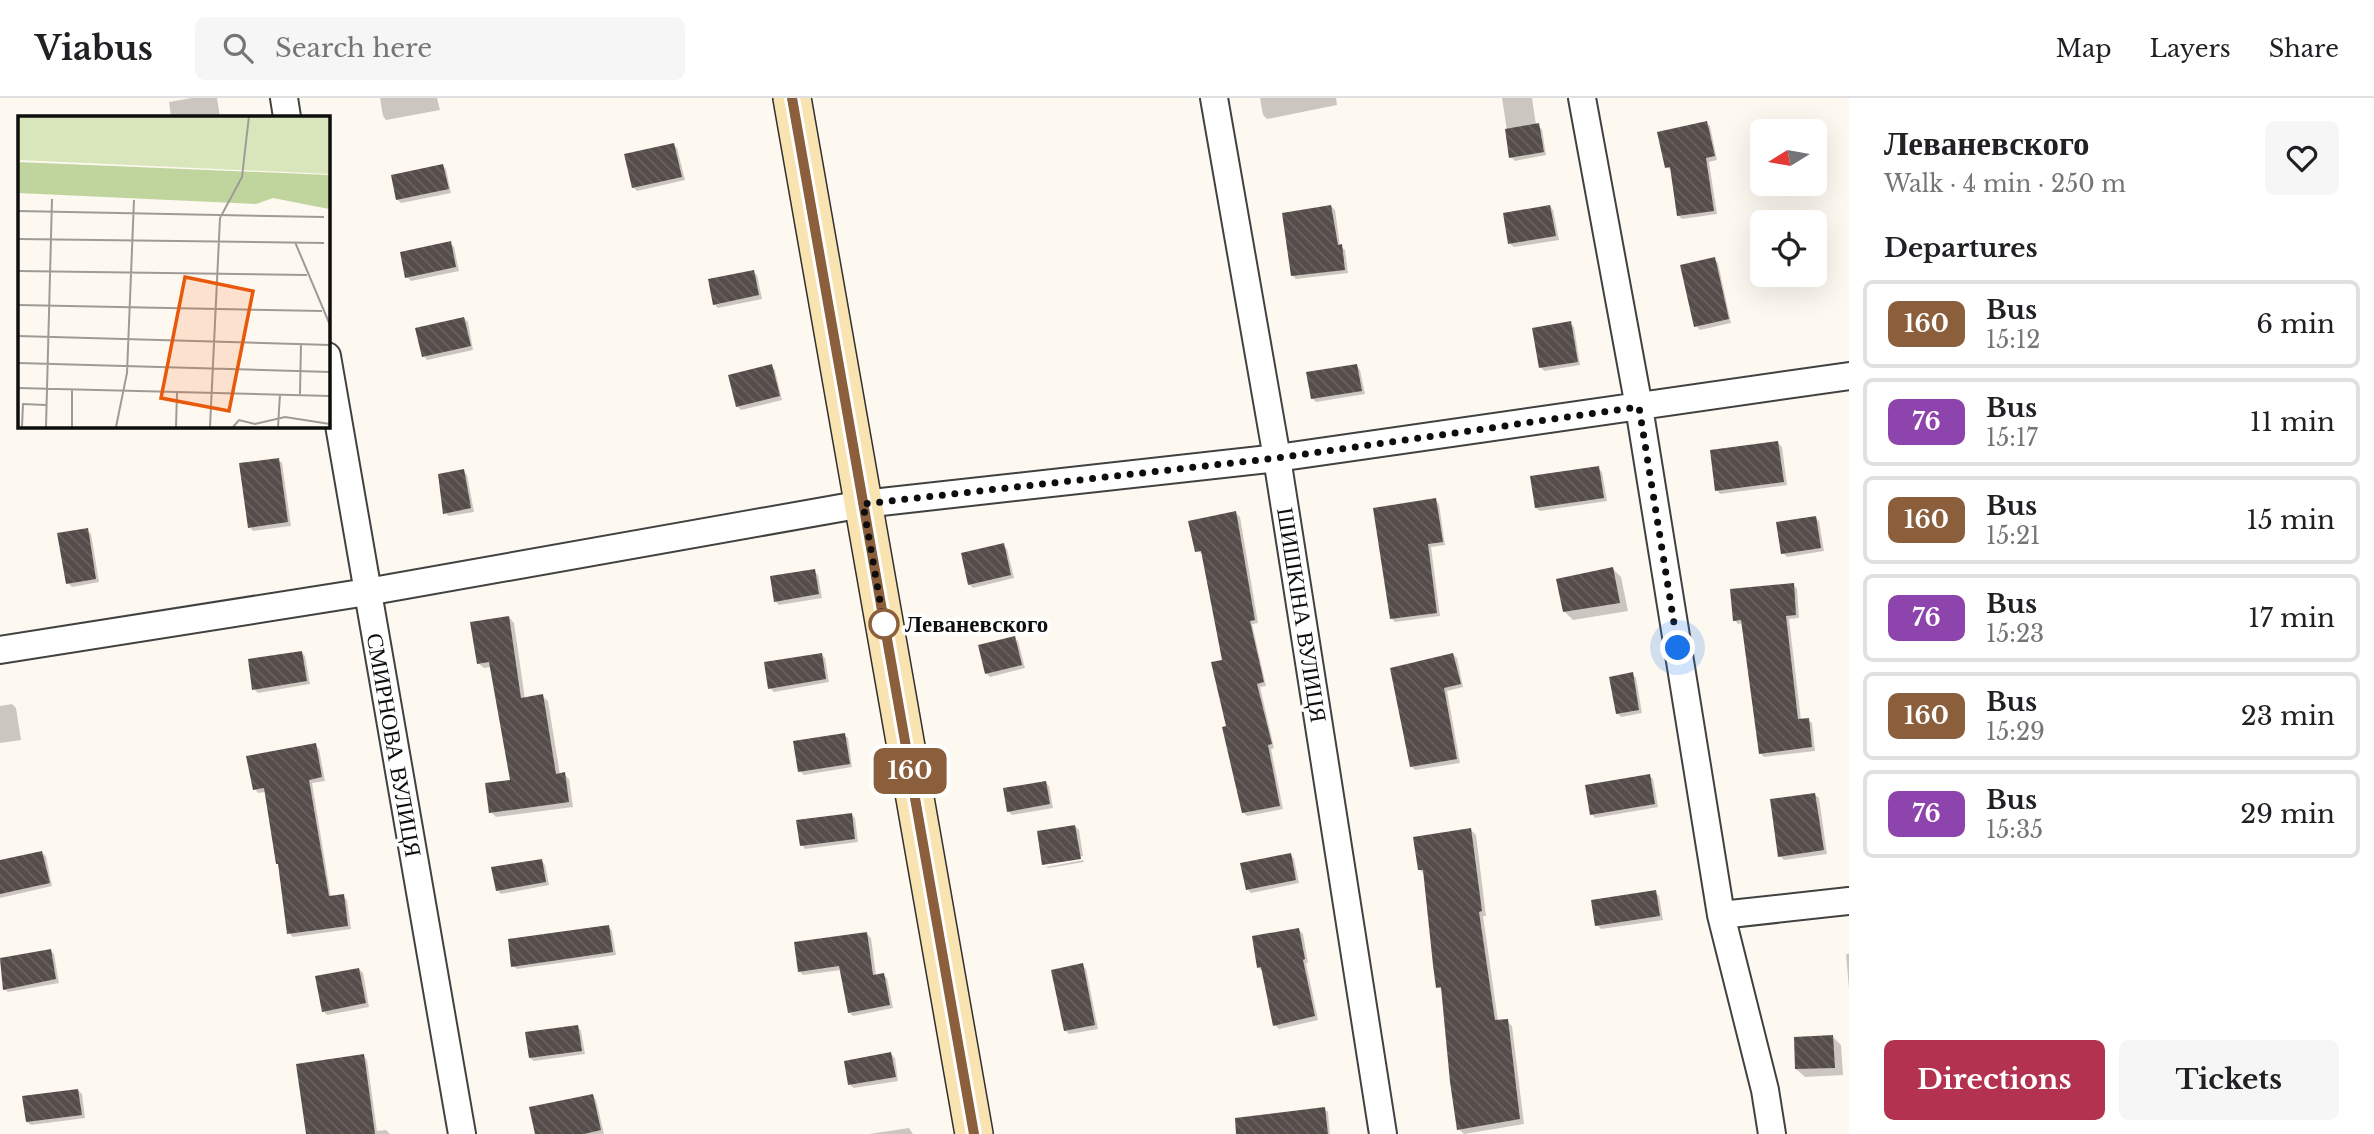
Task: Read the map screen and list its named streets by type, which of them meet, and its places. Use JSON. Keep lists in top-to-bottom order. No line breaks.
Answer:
{"streets":{"street":["ШИШКІНА ВУЛИЦЯ","СМИРНОВА ВУЛИЦЯ"]},"places":["Леваневского"],"lines":["bus line 160"],"north":"left","page":{"header":"Viabus","search":"Search here","nav":["Map","Layers","Share"],"on_map":"160","heading":[["Леваневского","Walk · 4 min · 250 m"],"Departures"],"list":[{"mark":"160","name":"Bus","note":"15:12","value":"6 min"},{"mark":"76","name":"Bus","note":"15:17","value":"11 min"},{"mark":"160","name":"Bus","note":"15:21","value":"15 min"},{"mark":"76","name":"Bus","note":"15:23","value":"17 min"},{"mark":"160","name":"Bus","note":"15:29","value":"23 min"},{"mark":"76","name":"Bus","note":"15:35","value":"29 min"}],"buttons":["Directions","Tickets"]}}
